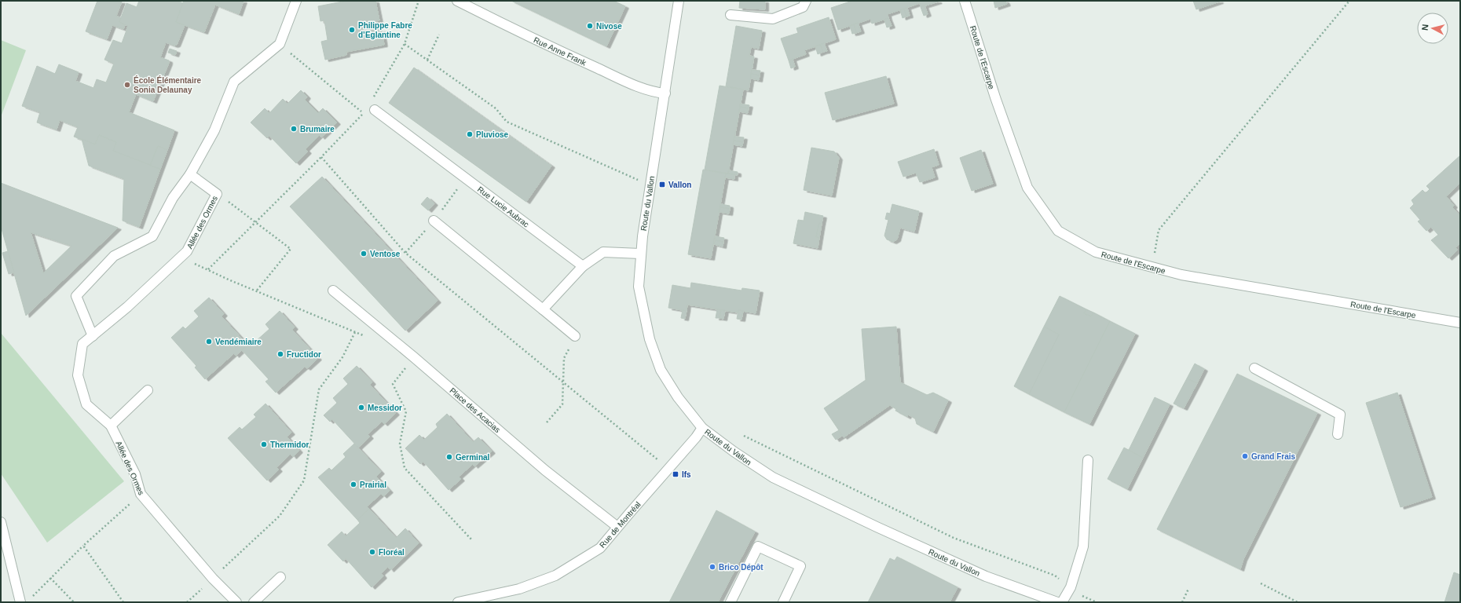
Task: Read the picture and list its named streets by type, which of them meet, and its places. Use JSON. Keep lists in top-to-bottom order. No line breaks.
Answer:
{"streets":{"street":["Rue Anne Frank","Route de l'Escarpe","Route du Vallon","Rue Lucie Aubrac","Allée des Ormes","Place des Acacias","Rue de Montréal"]},"crossings":[["Rue Anne Frank","Route du Vallon"],["Route du Vallon","Rue de Montréal"],["Place des Acacias","Rue de Montréal"]],"places":{"other":["Nivose","Philippe Fabre d’Eglantine","École Élémentaire Sonia Delaunay","Brumaire","Pluviose","Ventose","Vendémiaire","Fructidor","Messidor","Thermidor","Grand Frais","Germinal","Prairial","Floréal","Brico Dépôt"],"transit":["Vallon","Ifs"]},"north":"left"}
